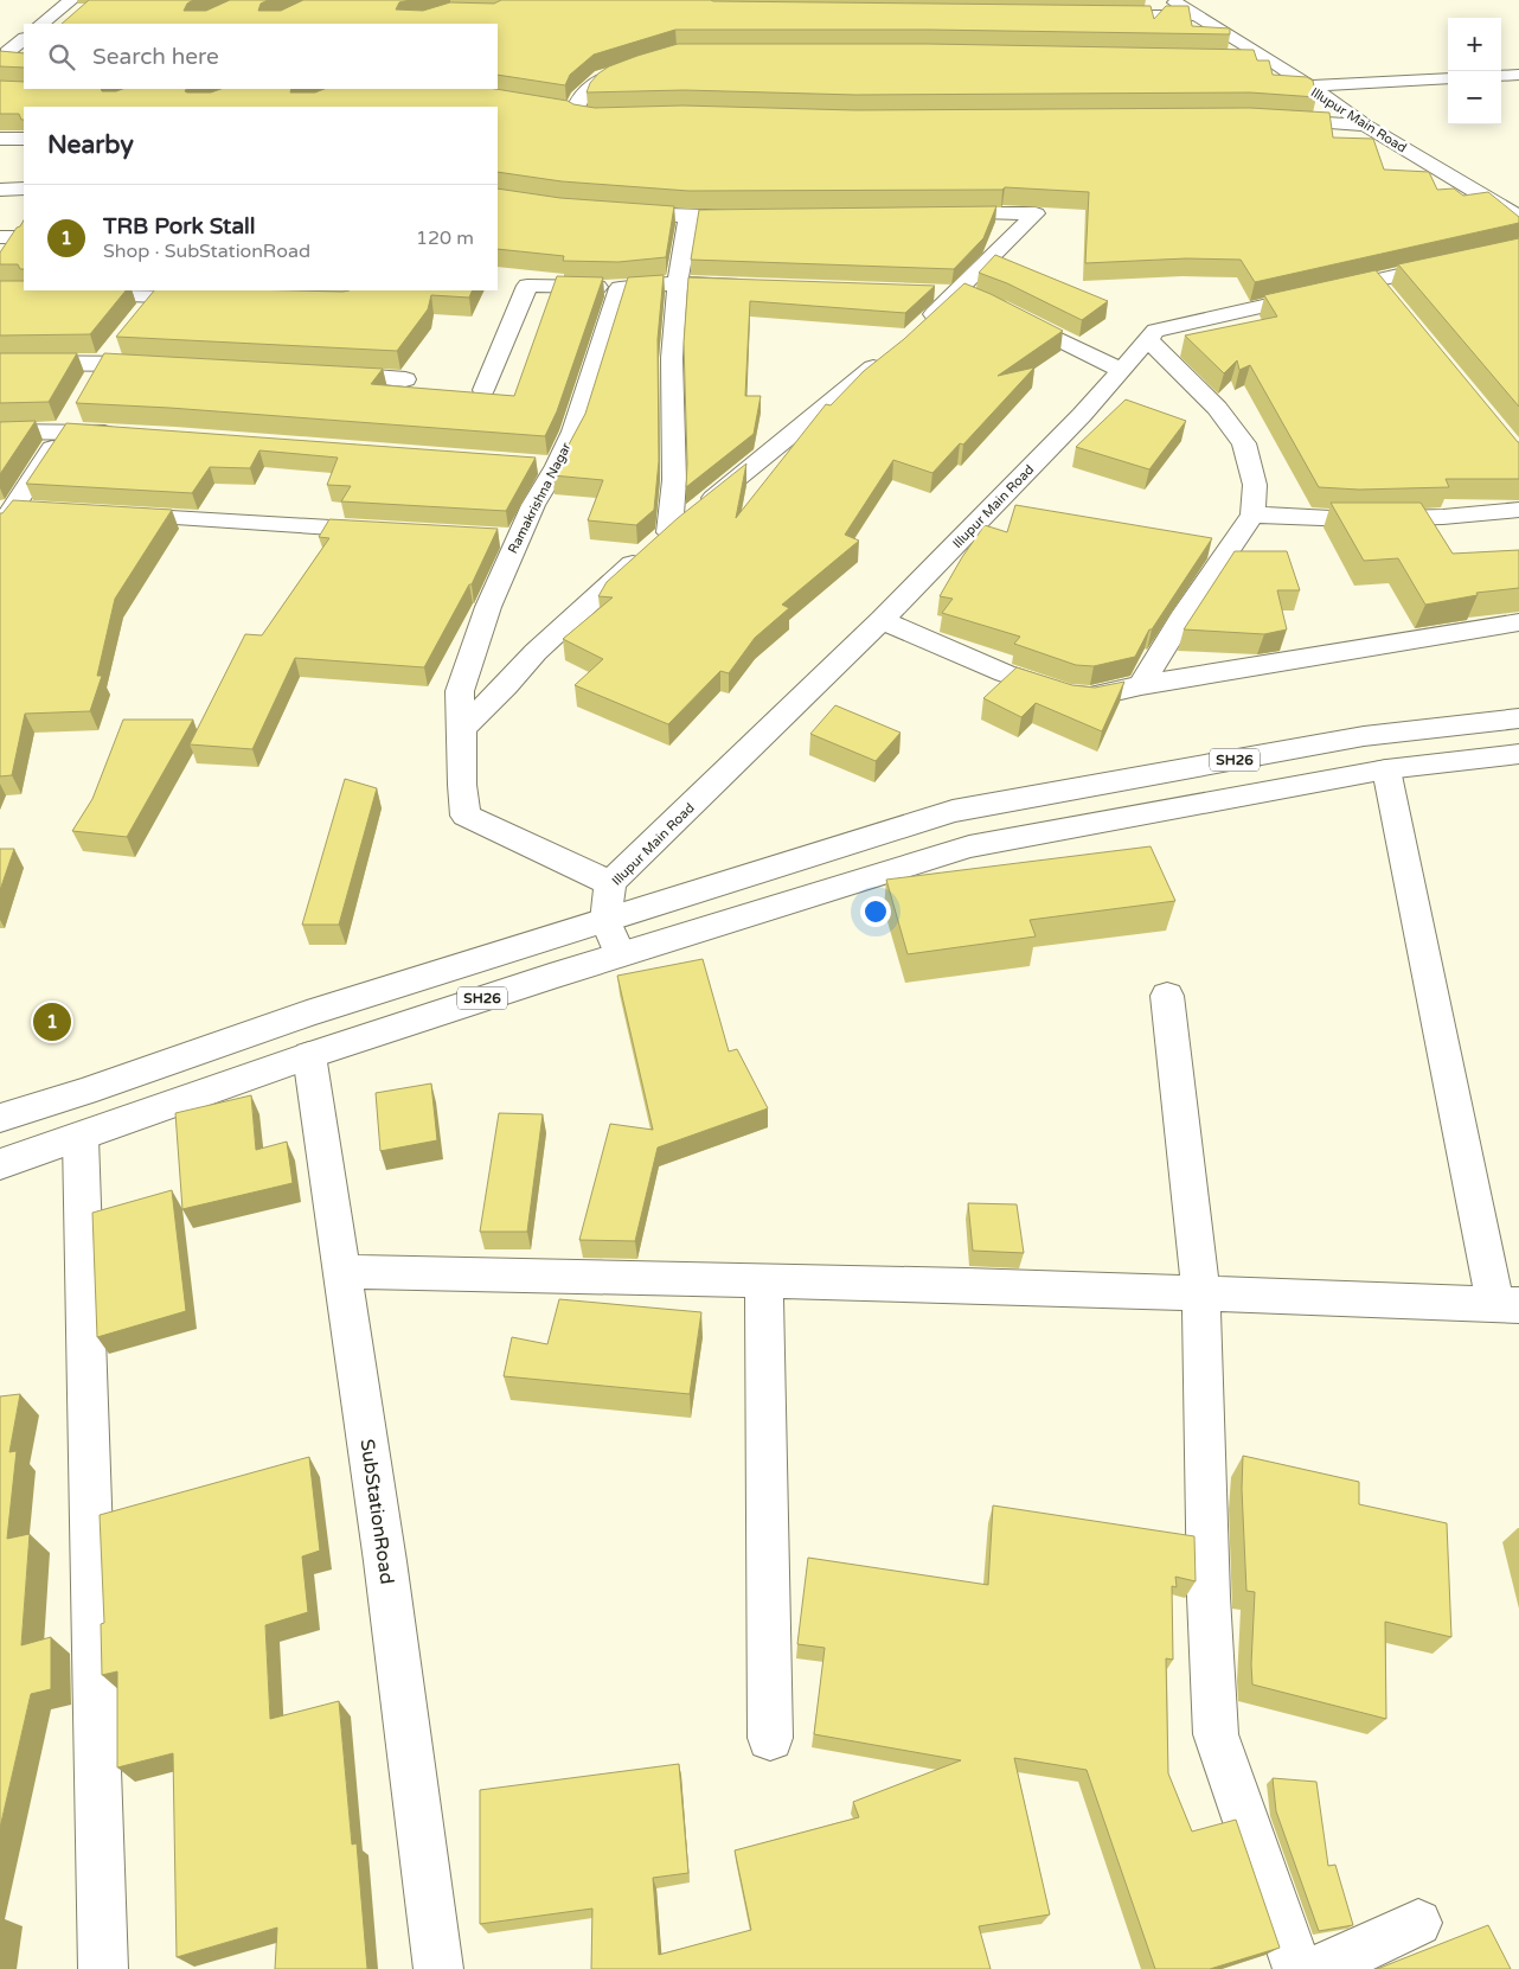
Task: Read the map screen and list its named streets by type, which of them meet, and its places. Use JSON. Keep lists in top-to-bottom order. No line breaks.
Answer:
{"streets":{"street":["Illupur Main Road","Ramakrishna Nagar","SH26","SubStationRoad"]},"crossings":[["Illupur Main Road","Ramakrishna Nagar"],["Illupur Main Road","SH26"],["SH26","SubStationRoad"]],"page":{"map_buttons":["+","−"],"search":"Search here","heading":"Nearby","list":[{"mark":"1","name":"TRB Pork Stall","note":"Shop · SubStationRoad","value":"120 m"}],"pins":"1"}}
